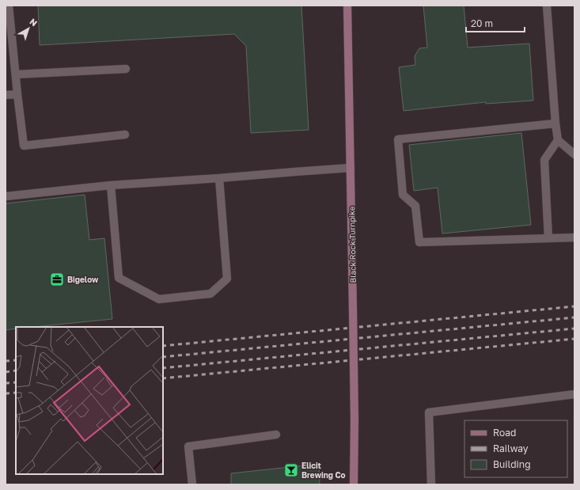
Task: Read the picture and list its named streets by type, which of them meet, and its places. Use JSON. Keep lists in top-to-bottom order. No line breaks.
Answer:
{"streets":{"main road":["Black Rock Turnpike"]},"places":{"office":["Bigelow"],"bar":["Elicit Brewing Co"]},"legend":["Road","Railway","Building"],"scale_bar":"20 m","north":"top right"}
